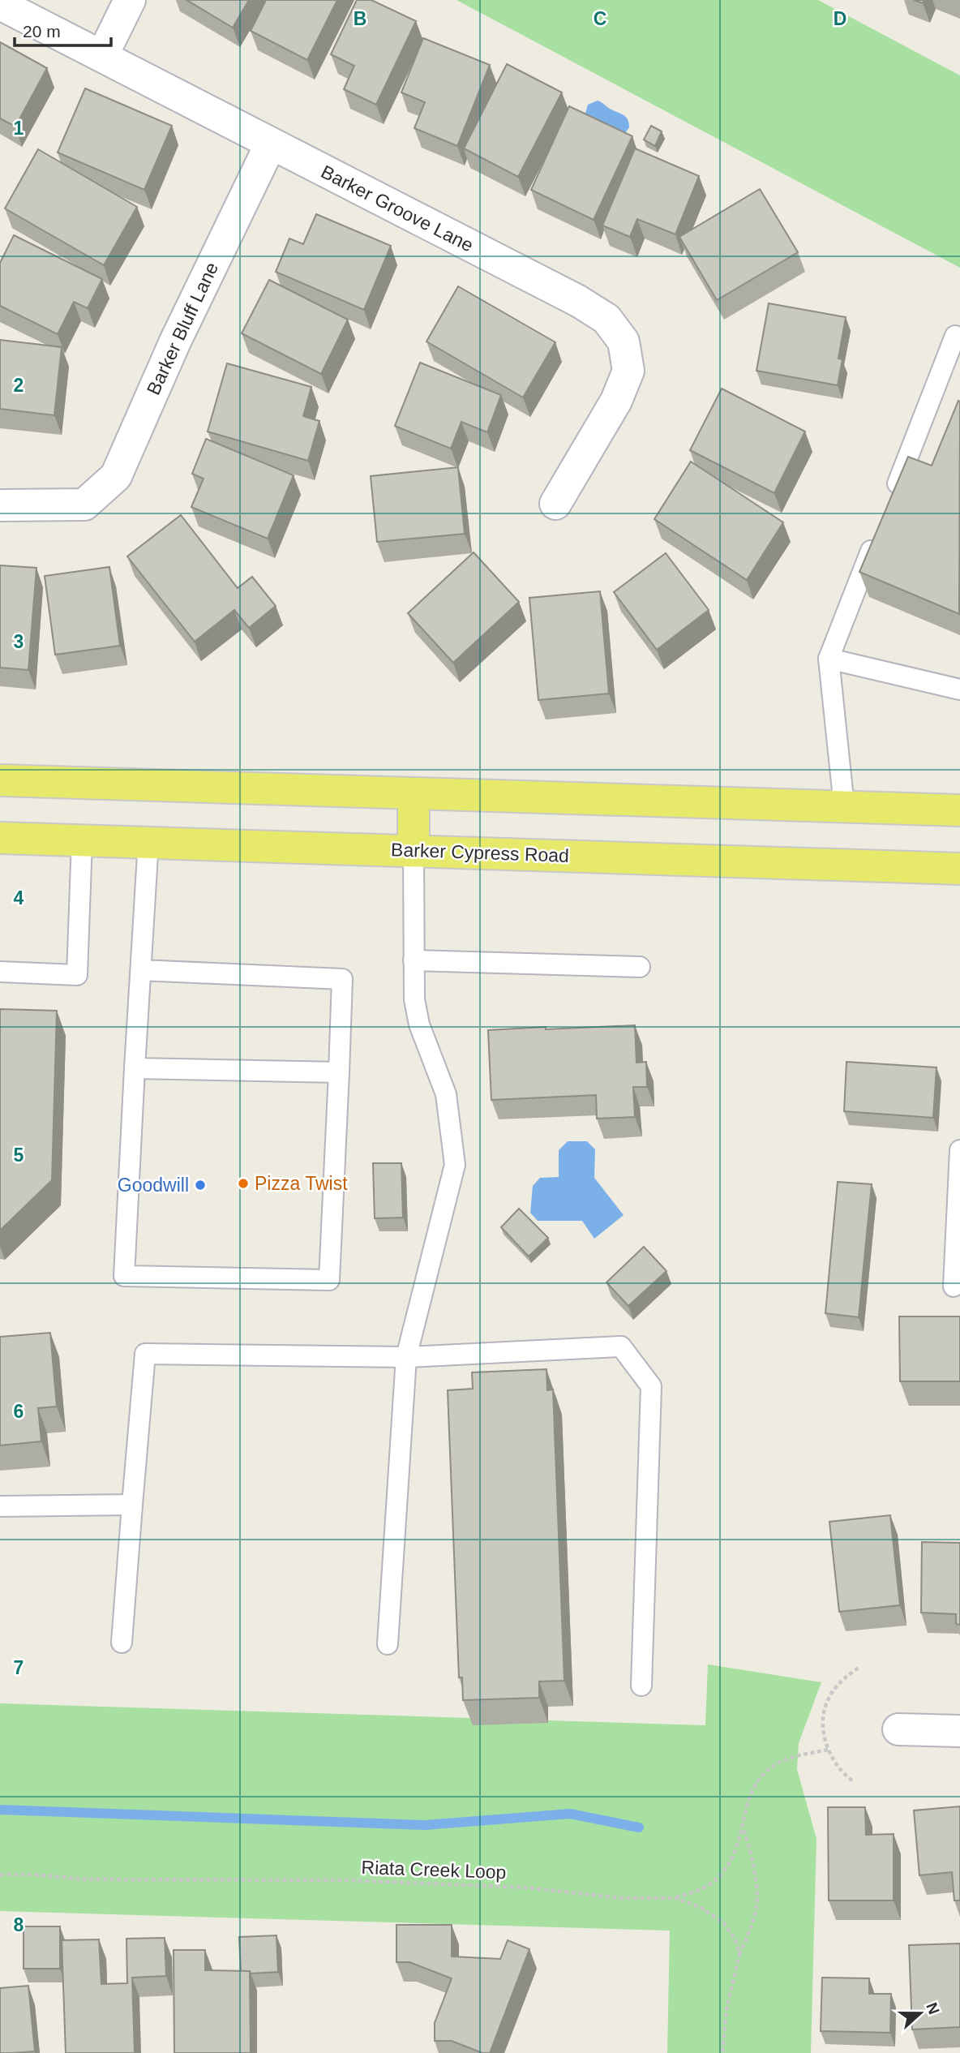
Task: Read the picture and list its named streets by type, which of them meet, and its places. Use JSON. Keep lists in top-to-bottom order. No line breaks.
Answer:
{"streets":{"main road":["Barker Cypress Road"],"street":["Barker Groove Lane","Barker Bluff Lane"],"path":["Riata Creek Loop"]},"crossings":[["Barker Groove Lane","Barker Bluff Lane"]],"places":["Pizza Twist","Goodwill"],"scale_bar":"20 m","north":"right","grid":{"columns":["B","C","D"],"rows":["1","2","3","4","5","6","7","8"]}}
